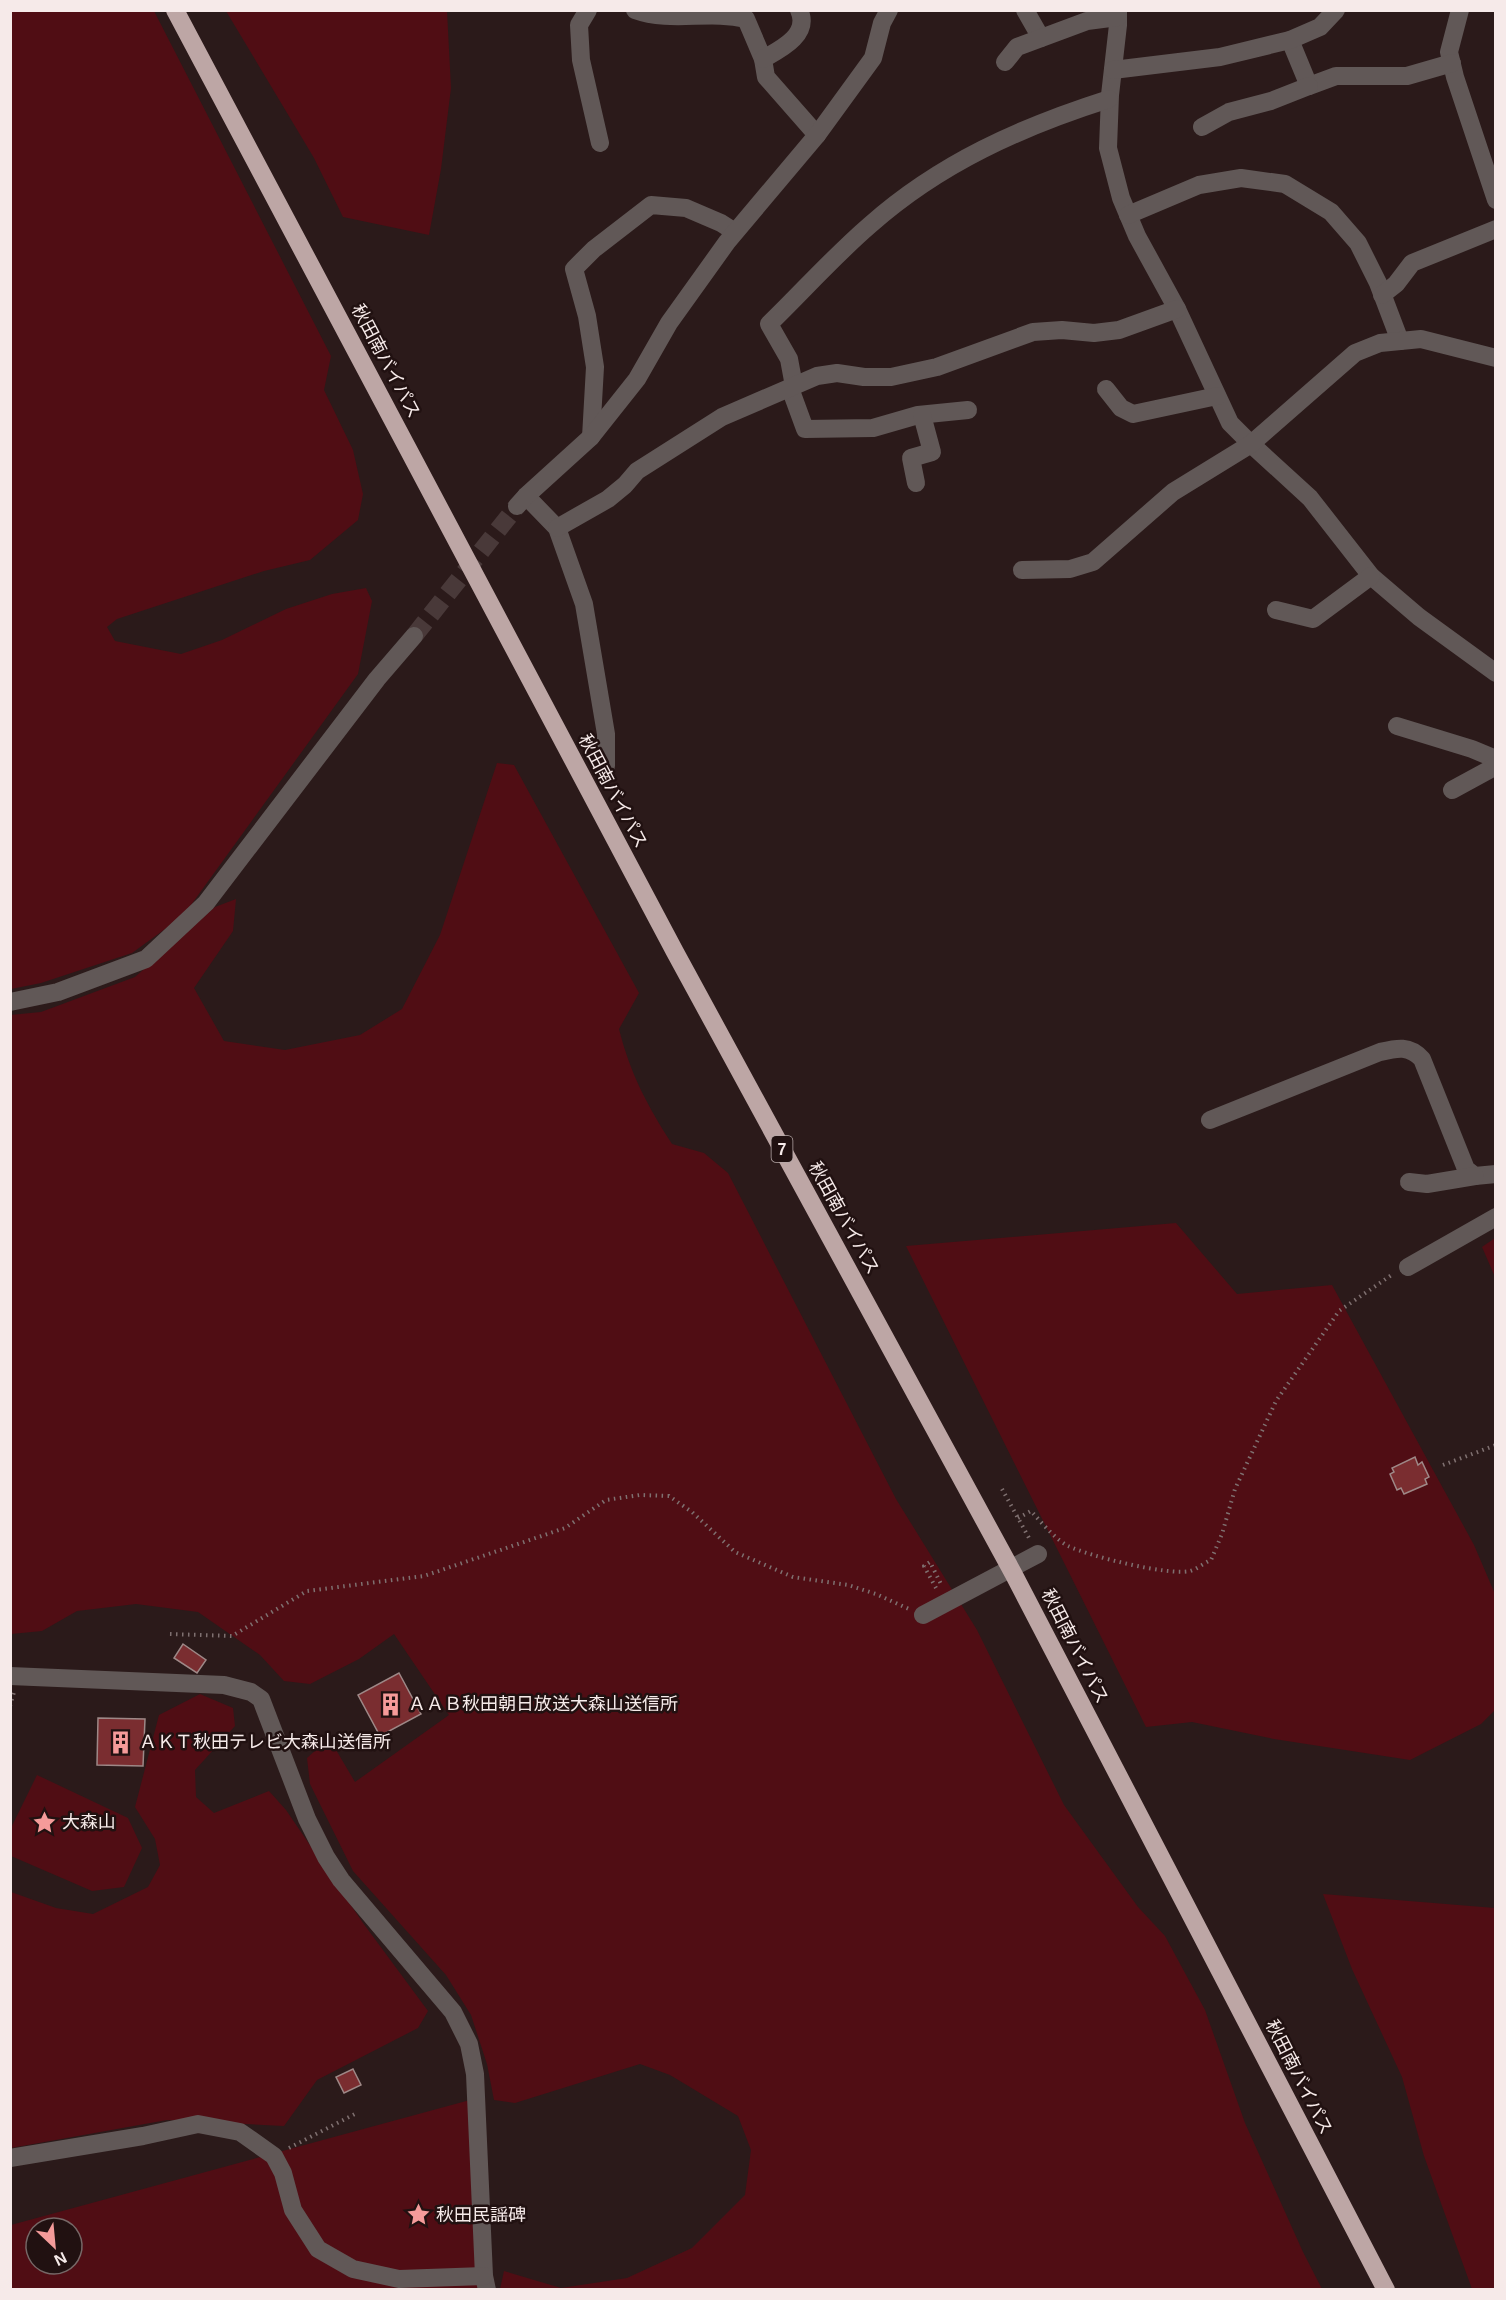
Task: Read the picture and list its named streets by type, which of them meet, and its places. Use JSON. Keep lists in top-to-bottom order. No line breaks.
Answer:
{"streets":{"highway":["秋田南バイパス","7"]},"places":{"building":["ＡＡＢ秋田朝日放送大森山送信所","ＡＫＴ秋田テレビ大森山送信所"],"place":["大森山","秋田民謡碑"]},"north":"bottom right"}
